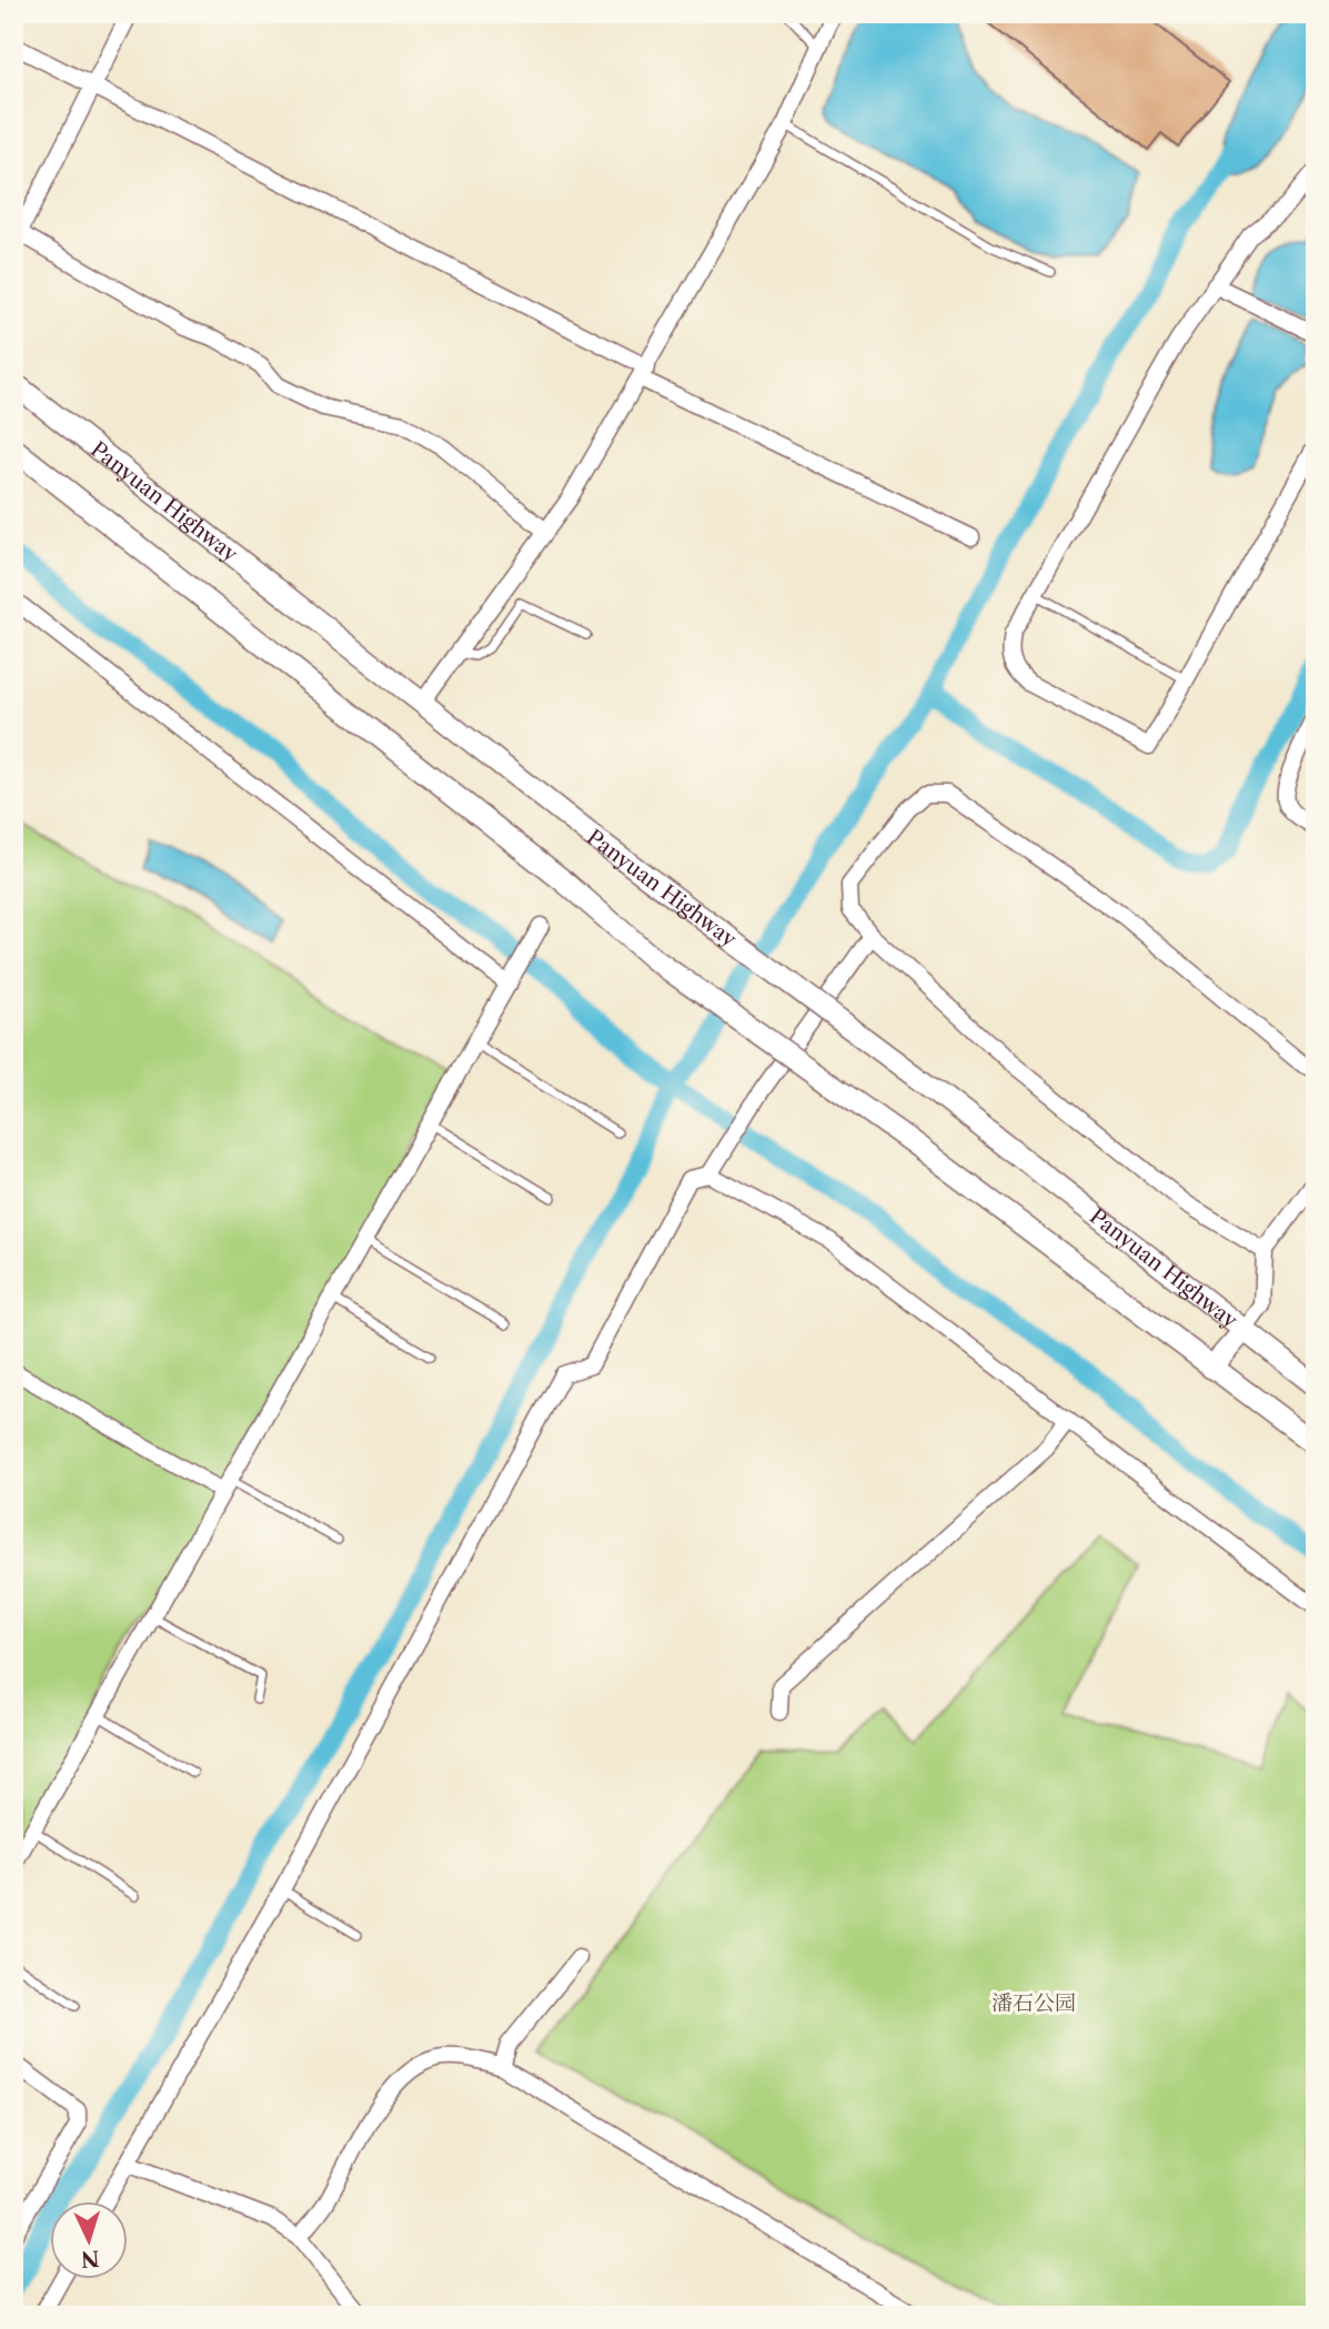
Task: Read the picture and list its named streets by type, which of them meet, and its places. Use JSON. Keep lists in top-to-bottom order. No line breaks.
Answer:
{"streets":{"main road":["Panyuan Highway"]},"parks":["潘石公园"],"north":"bottom"}
